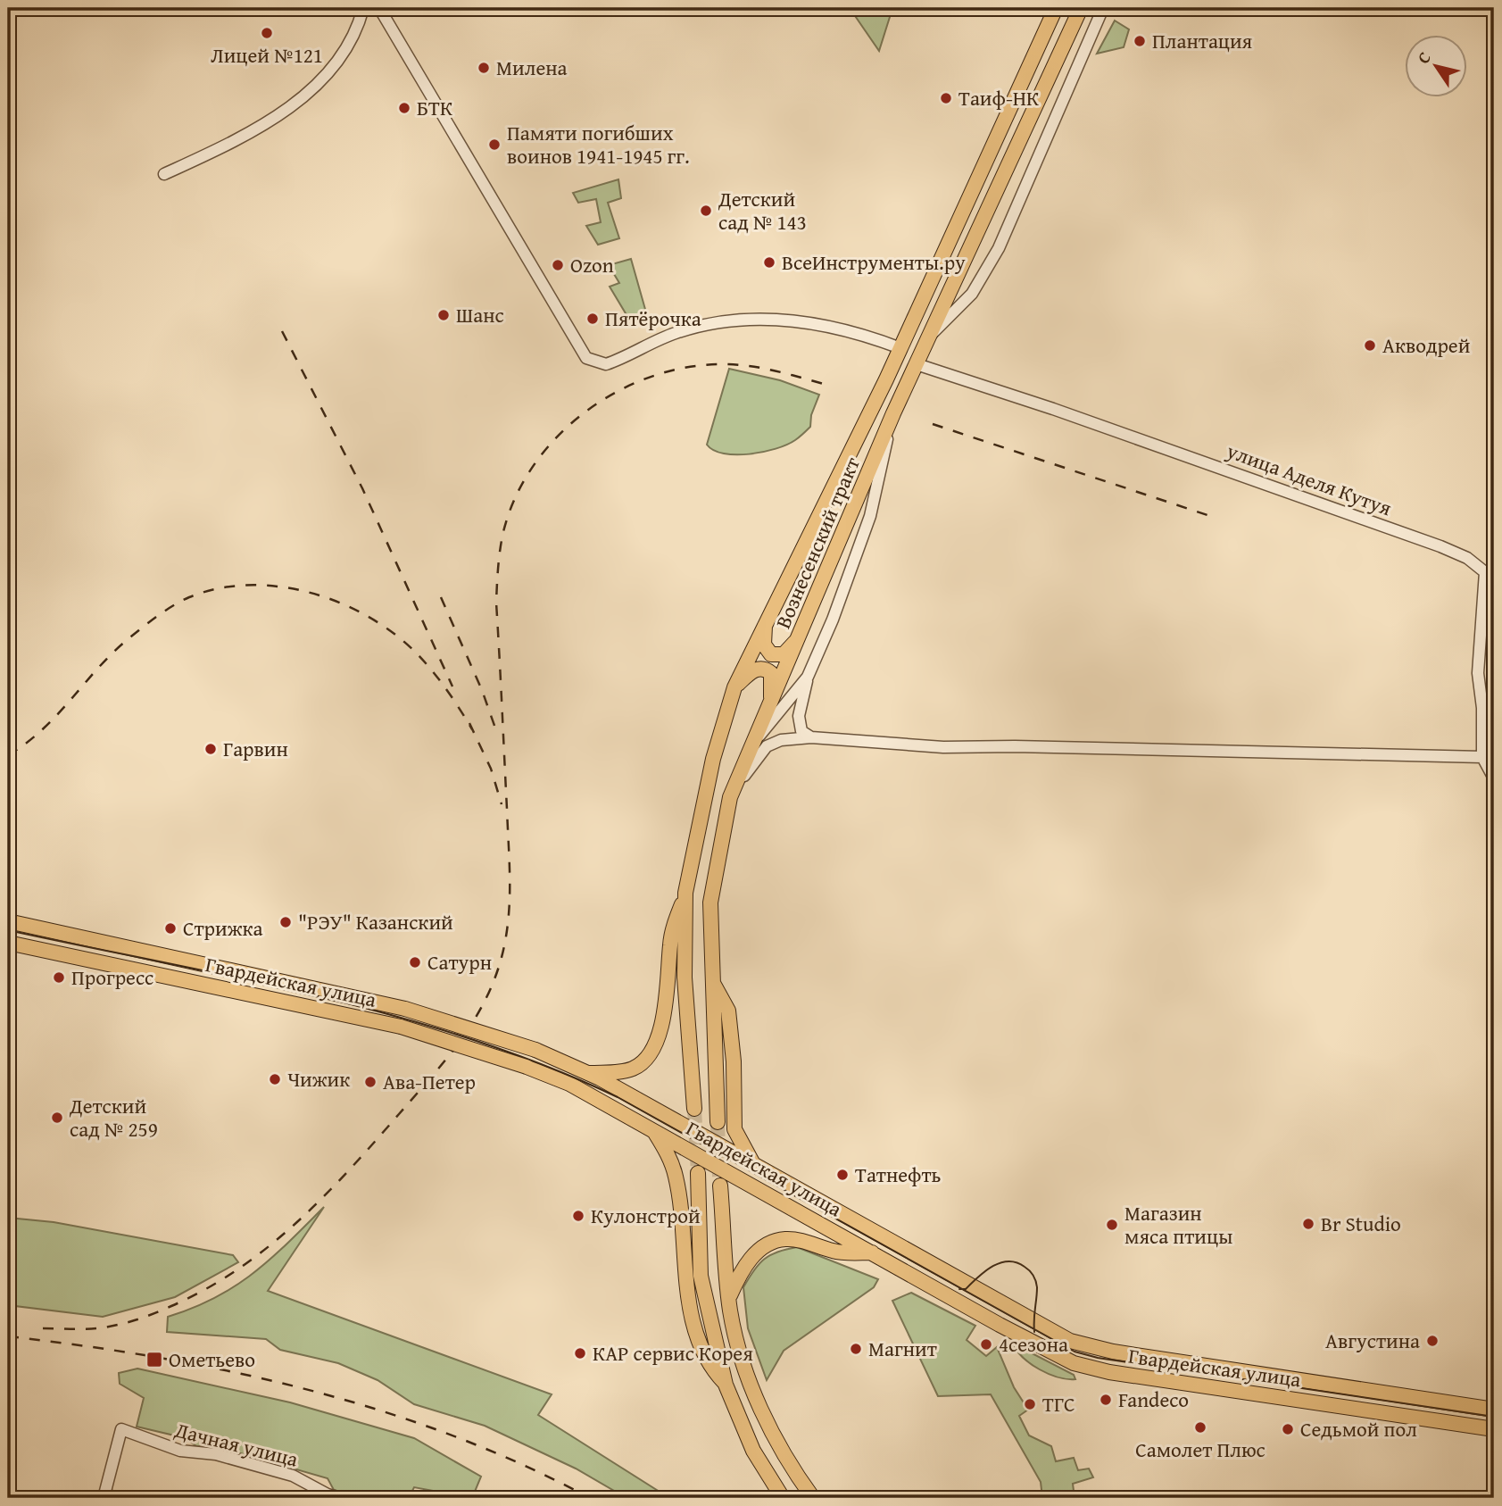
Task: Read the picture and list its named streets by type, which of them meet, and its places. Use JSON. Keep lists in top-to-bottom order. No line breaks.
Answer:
{"streets":{"main road":["Вознесенский тракт","Гвардейская улица"],"street":["улица Аделя Кутуя","Дачная улица"]},"crossings":[["улица Аделя Кутуя","Вознесенский тракт"]],"places":{"other":["Лицей №121","Плантация","Милена","Таиф-НК","БТК","Памяти погибших воинов 1941-1945 гг.","Детский сад № 143","ВсеИнструменты.ру","Ozon","Шанс","Пятёрочка","Акводрей","Гарвин","\"РЭУ\" Казанский","Стрижка","Сатурн","Прогресс","Чижик","Ава-Петер","Детский сад № 259","Татнефть","Кулонстрой","Br Studio","Магазин мяса птицы","Августина","4сезона","Магнит","КАР сервис Корея","Fandeco","ТГС","Самолет Плюс","Седьмой пол"],"transit":["Ометьево"]},"north":"top left"}
